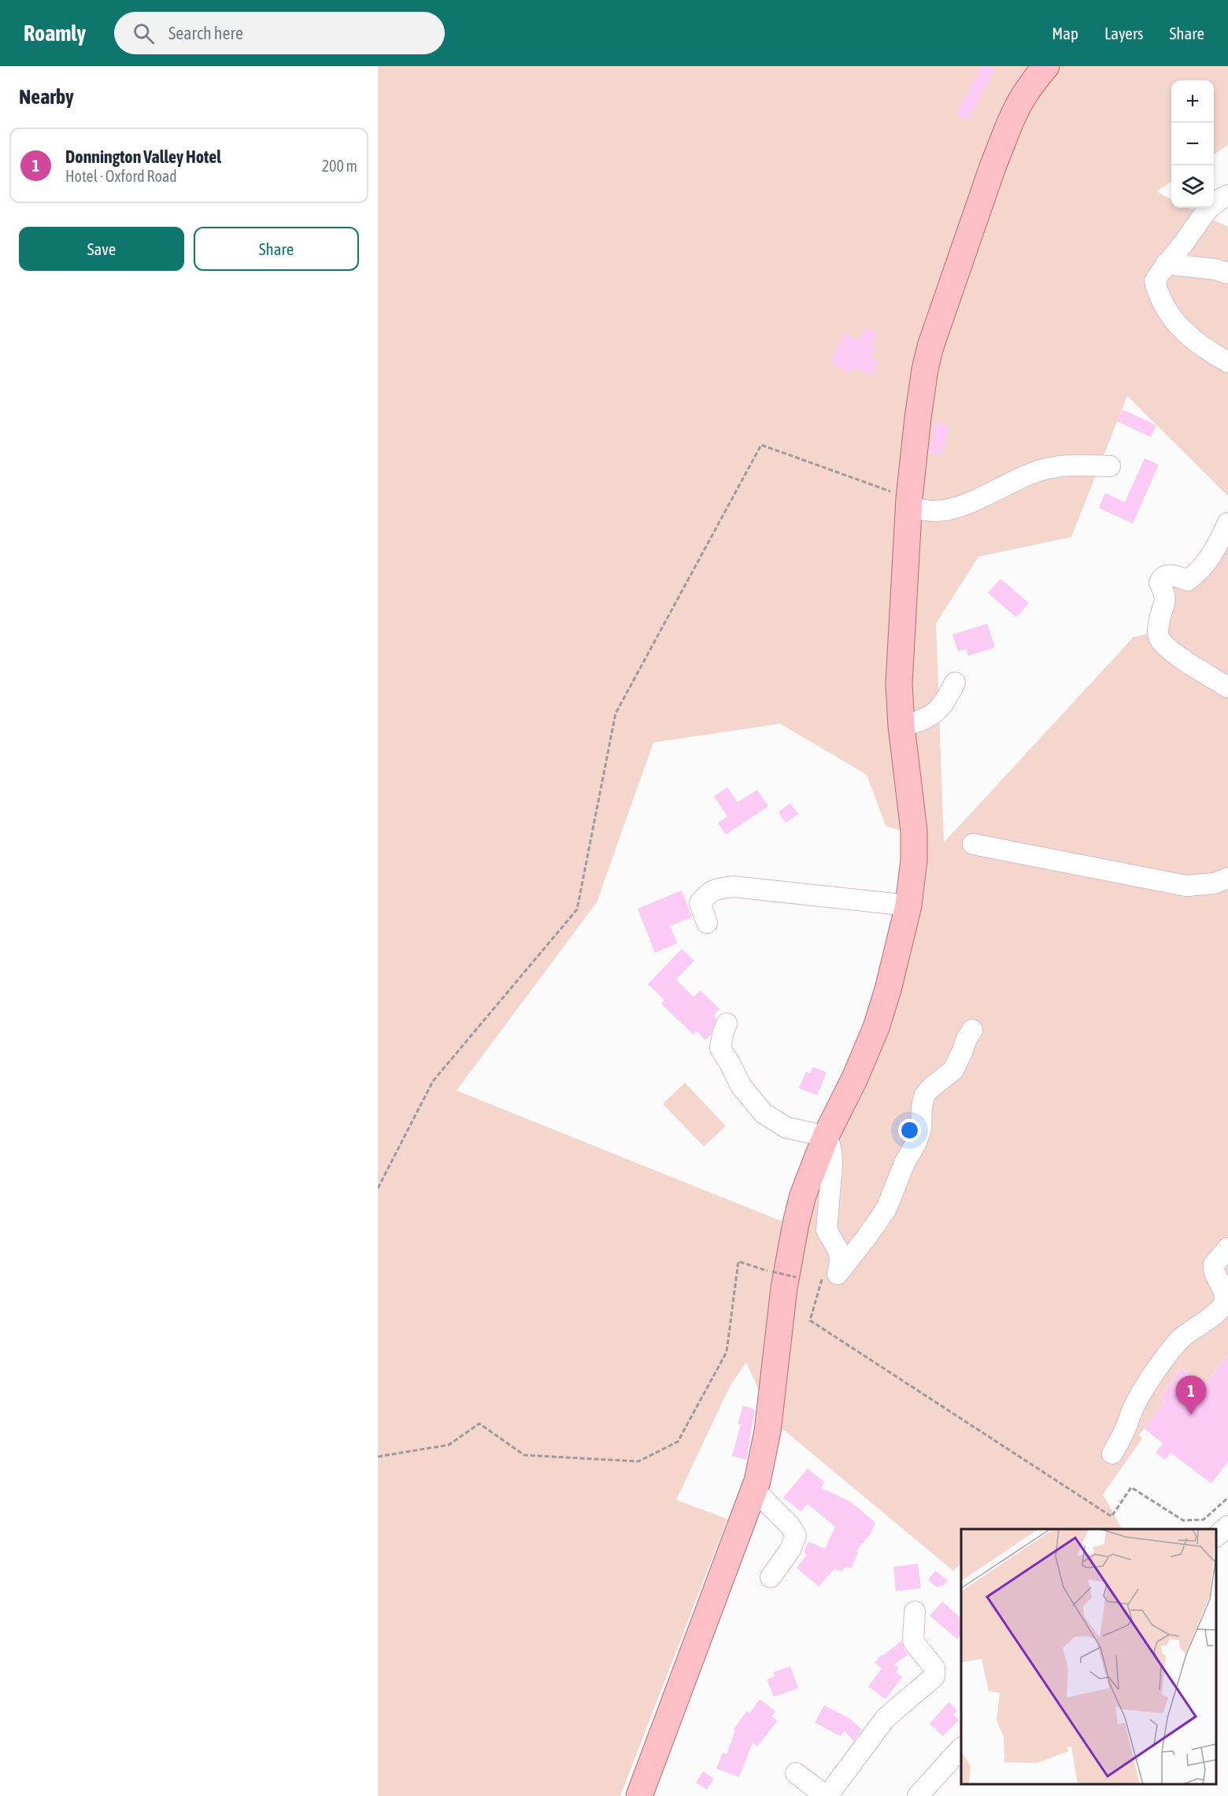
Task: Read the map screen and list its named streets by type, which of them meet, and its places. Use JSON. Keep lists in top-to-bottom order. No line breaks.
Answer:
{"page":{"header":"Roamly","search":"Search here","nav":["Map","Layers","Share"],"heading":"Nearby","map_buttons":["+","−"],"list":[{"mark":"1","name":"Donnington Valley Hotel","note":"Hotel · Oxford Road","value":"200 m"}],"buttons":["Save","Share"],"pins":"1"}}
